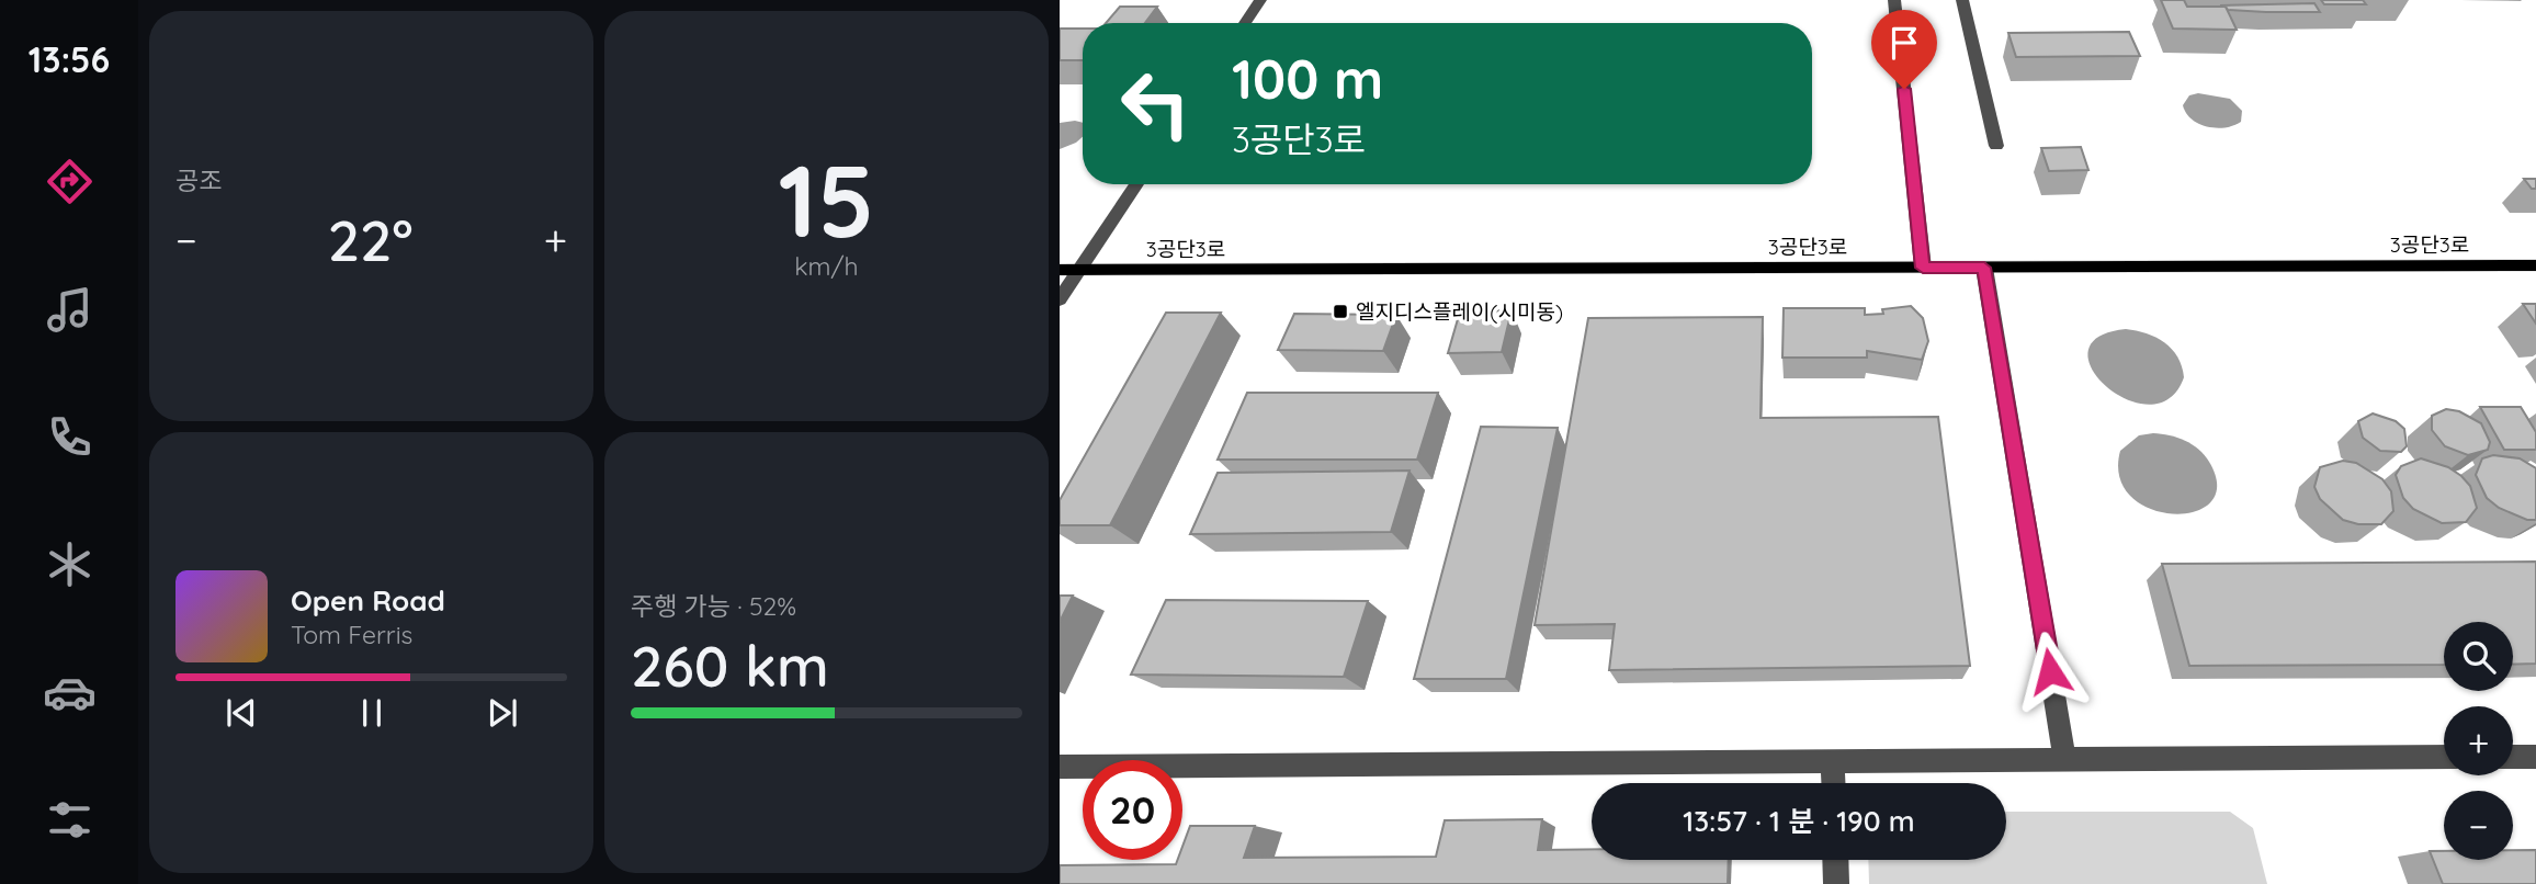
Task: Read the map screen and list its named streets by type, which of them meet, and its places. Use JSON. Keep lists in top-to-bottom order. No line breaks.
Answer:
{"streets":{"main road":["3공단3로"]},"places":{"transit":["엘지디스플레이(시미동)"]},"page":{"tabs":"13:56","tile":["공조",["15","km/h"],["주행 가능 · 52%","260 km"]],"turn":["100 m","3공단3로"],"heat":["−","22°","+"],"song":["Open Road","Tom Ferris"],"map_buttons":["+","−"],"limit":"20","trip":"13:57 · 1 분 · 190 m"}}
